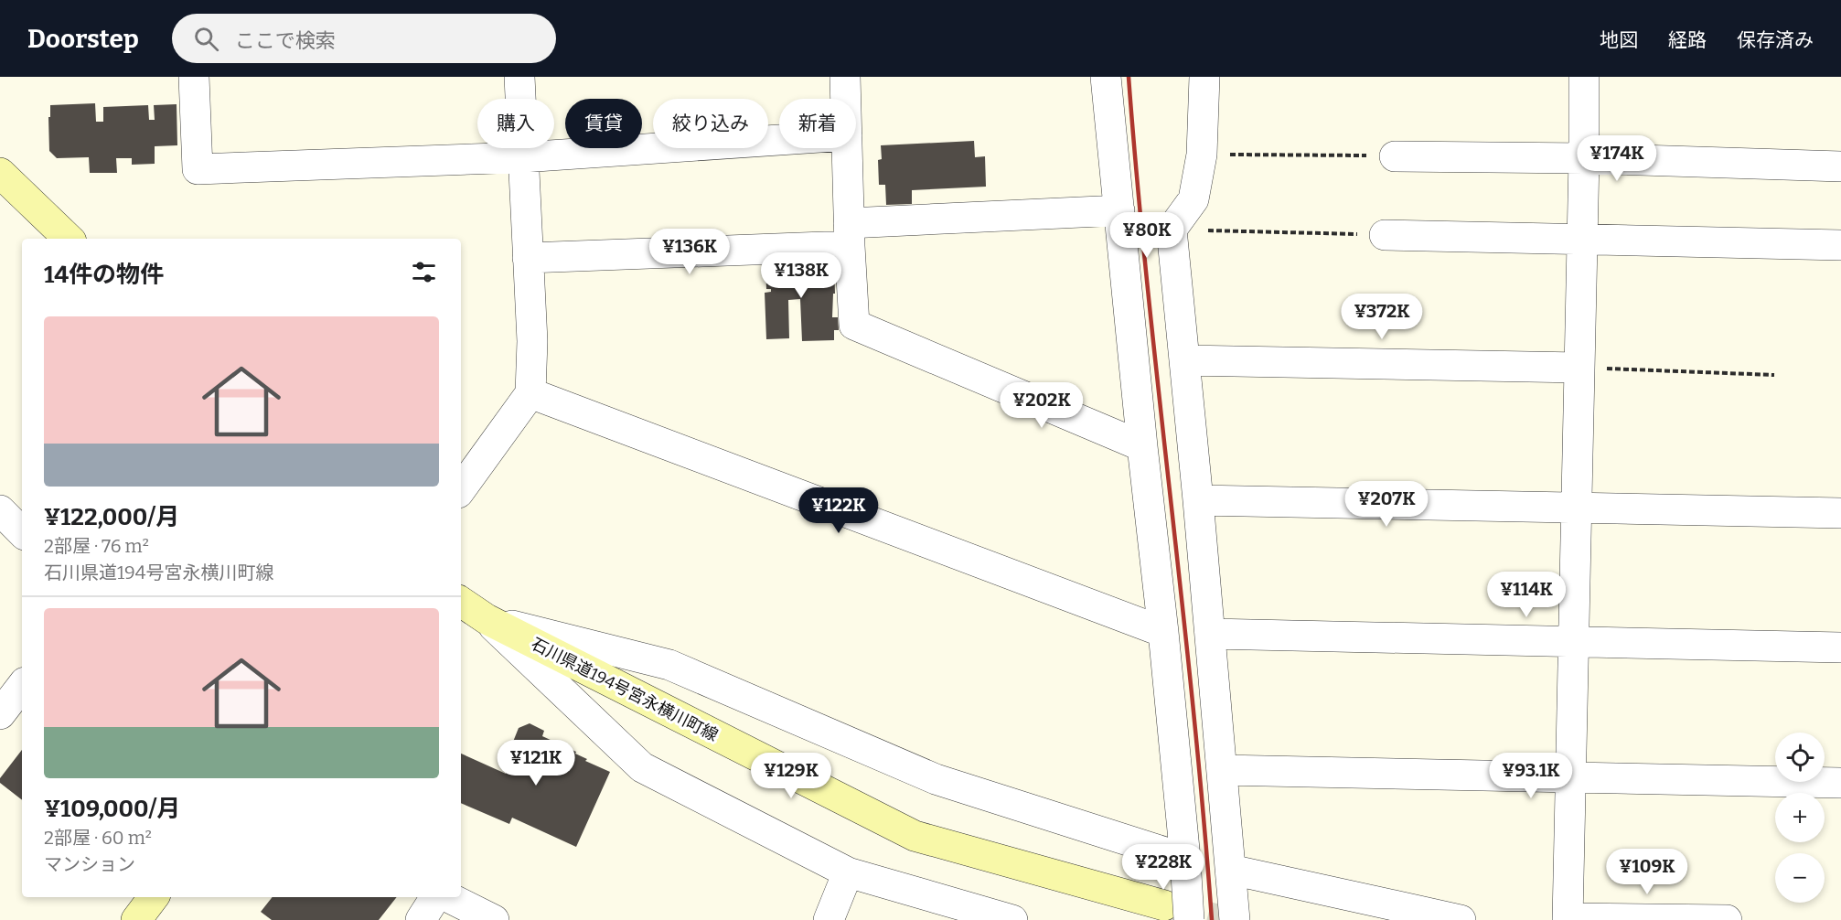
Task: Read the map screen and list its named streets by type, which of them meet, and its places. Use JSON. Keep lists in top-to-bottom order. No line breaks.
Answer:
{"streets":{"main road":["石川県道194号宮永横川町線"]},"page":{"header":"Doorstep","search":"ここで検索","nav":["地図","経路","保存済み"],"chip":["購入","賃貸","絞り込み","新着"],"price":["¥174K","¥80K","¥136K","¥138K","¥372K","¥202K","¥207K","¥122K","¥114K","¥121K","¥129K","¥93.1K","¥228K","¥109K"],"heading":"14件の物件","list":[{"name":"¥122,000/月","note":"2部屋 · 76 m² · 石川県道194号宮永横川町線"},{"name":"¥109,000/月","note":"2部屋 · 60 m² · マンション"}],"map_buttons":["+","−"]}}
